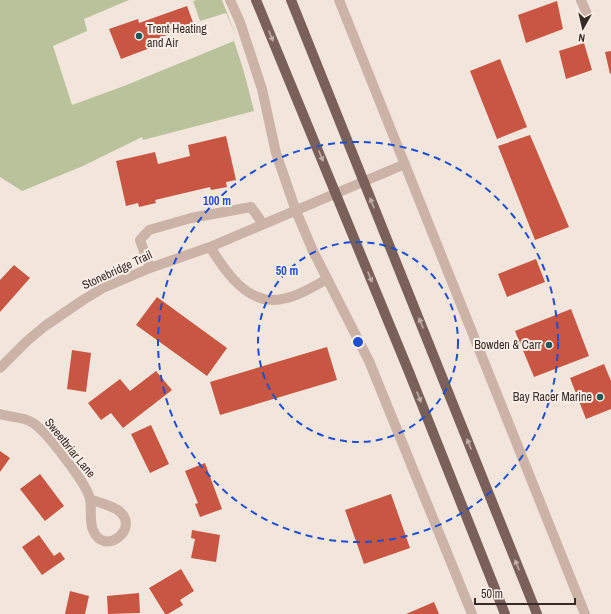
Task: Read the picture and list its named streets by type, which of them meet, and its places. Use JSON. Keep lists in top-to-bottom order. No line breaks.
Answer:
{"streets":{"street":["Stonebridge Trail","Sweetbriar Lane"]},"places":["Trent Heating and Air","Bowden & Carr","Bay Racer Marine"],"scale_bar":"50 m","north":"bottom","rings":["100 m","50 m"]}
